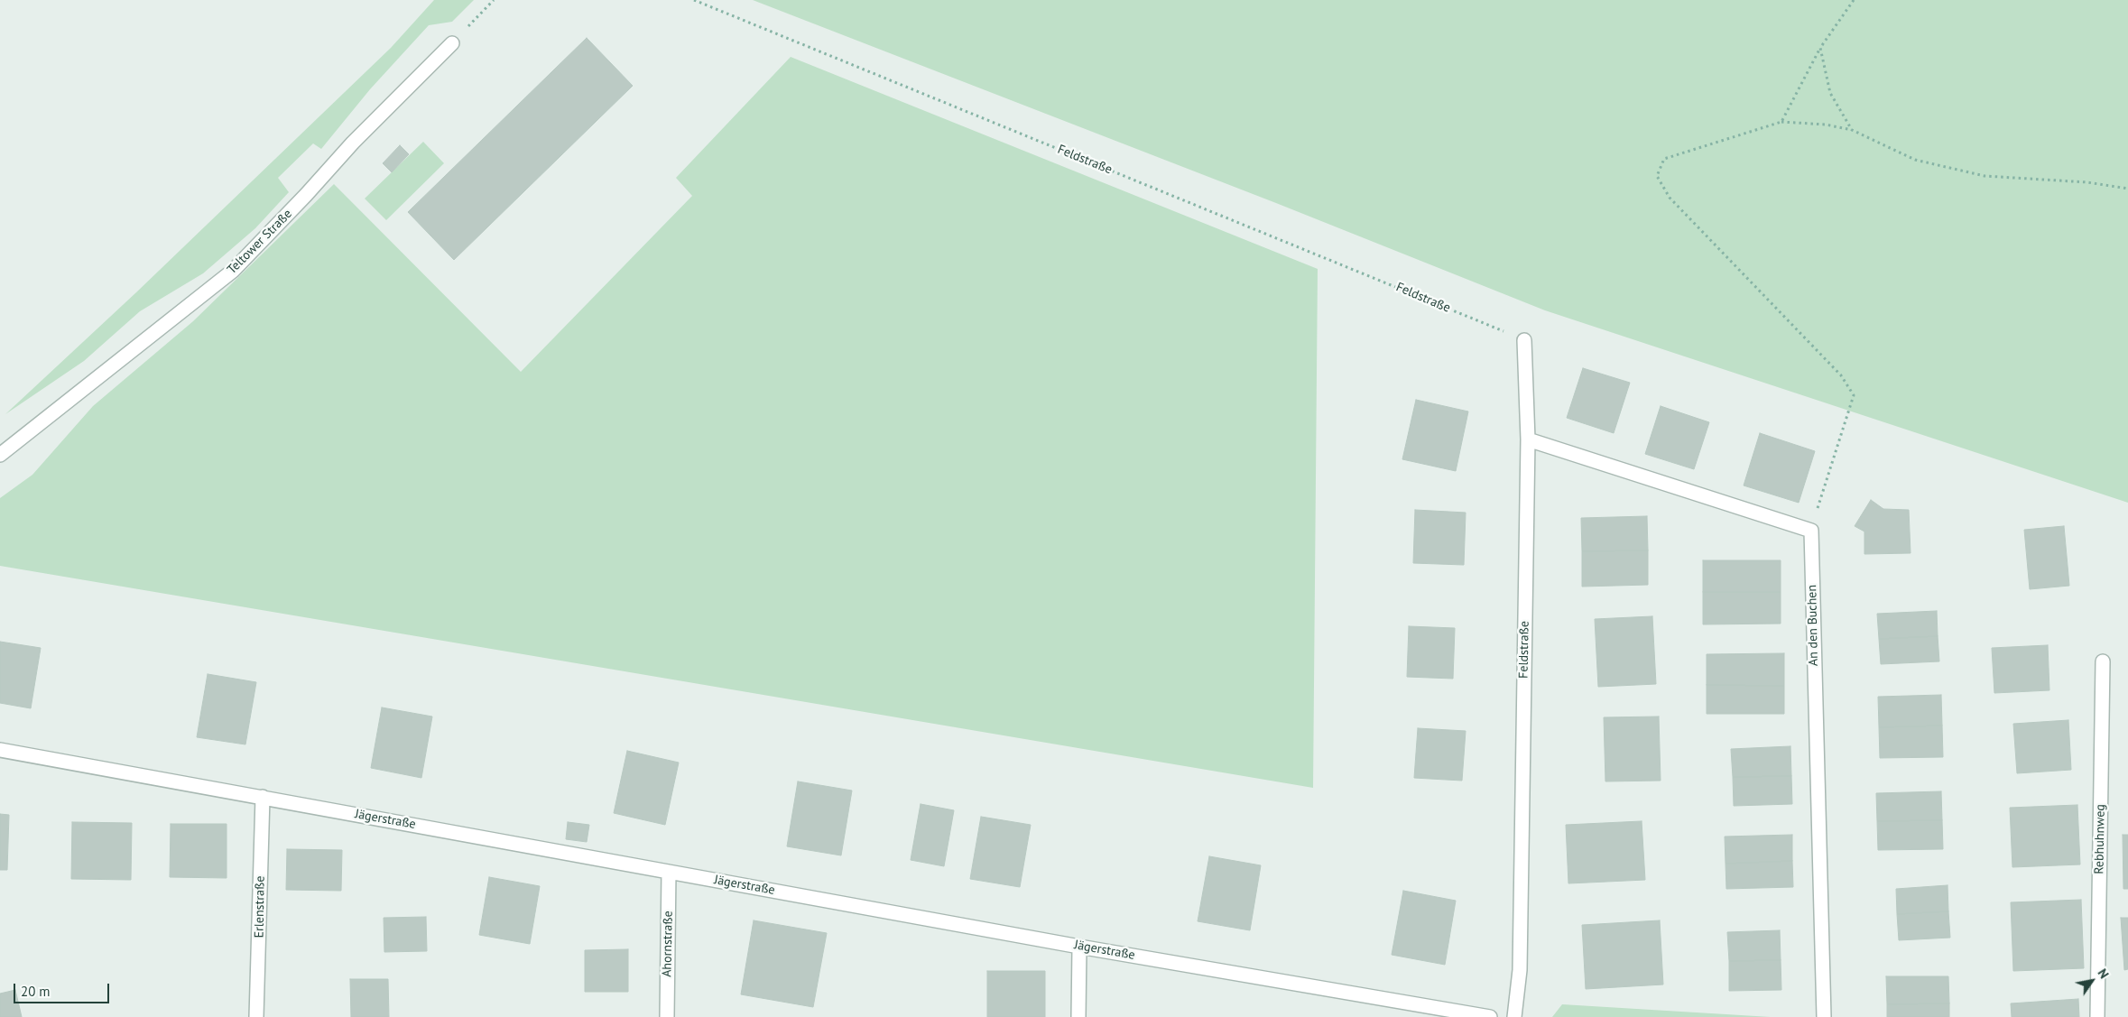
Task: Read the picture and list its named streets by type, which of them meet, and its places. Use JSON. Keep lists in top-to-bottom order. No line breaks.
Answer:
{"streets":{"street":["Feldstraße","Teltower Straße","An den Buchen","Jägerstraße","Rebhuhnweg","Erlenstraße","Ahornstraße"]},"crossings":[["Jägerstraße","Erlenstraße"],["Jägerstraße","Ahornstraße"]],"scale_bar":"20 m","north":"top right"}
